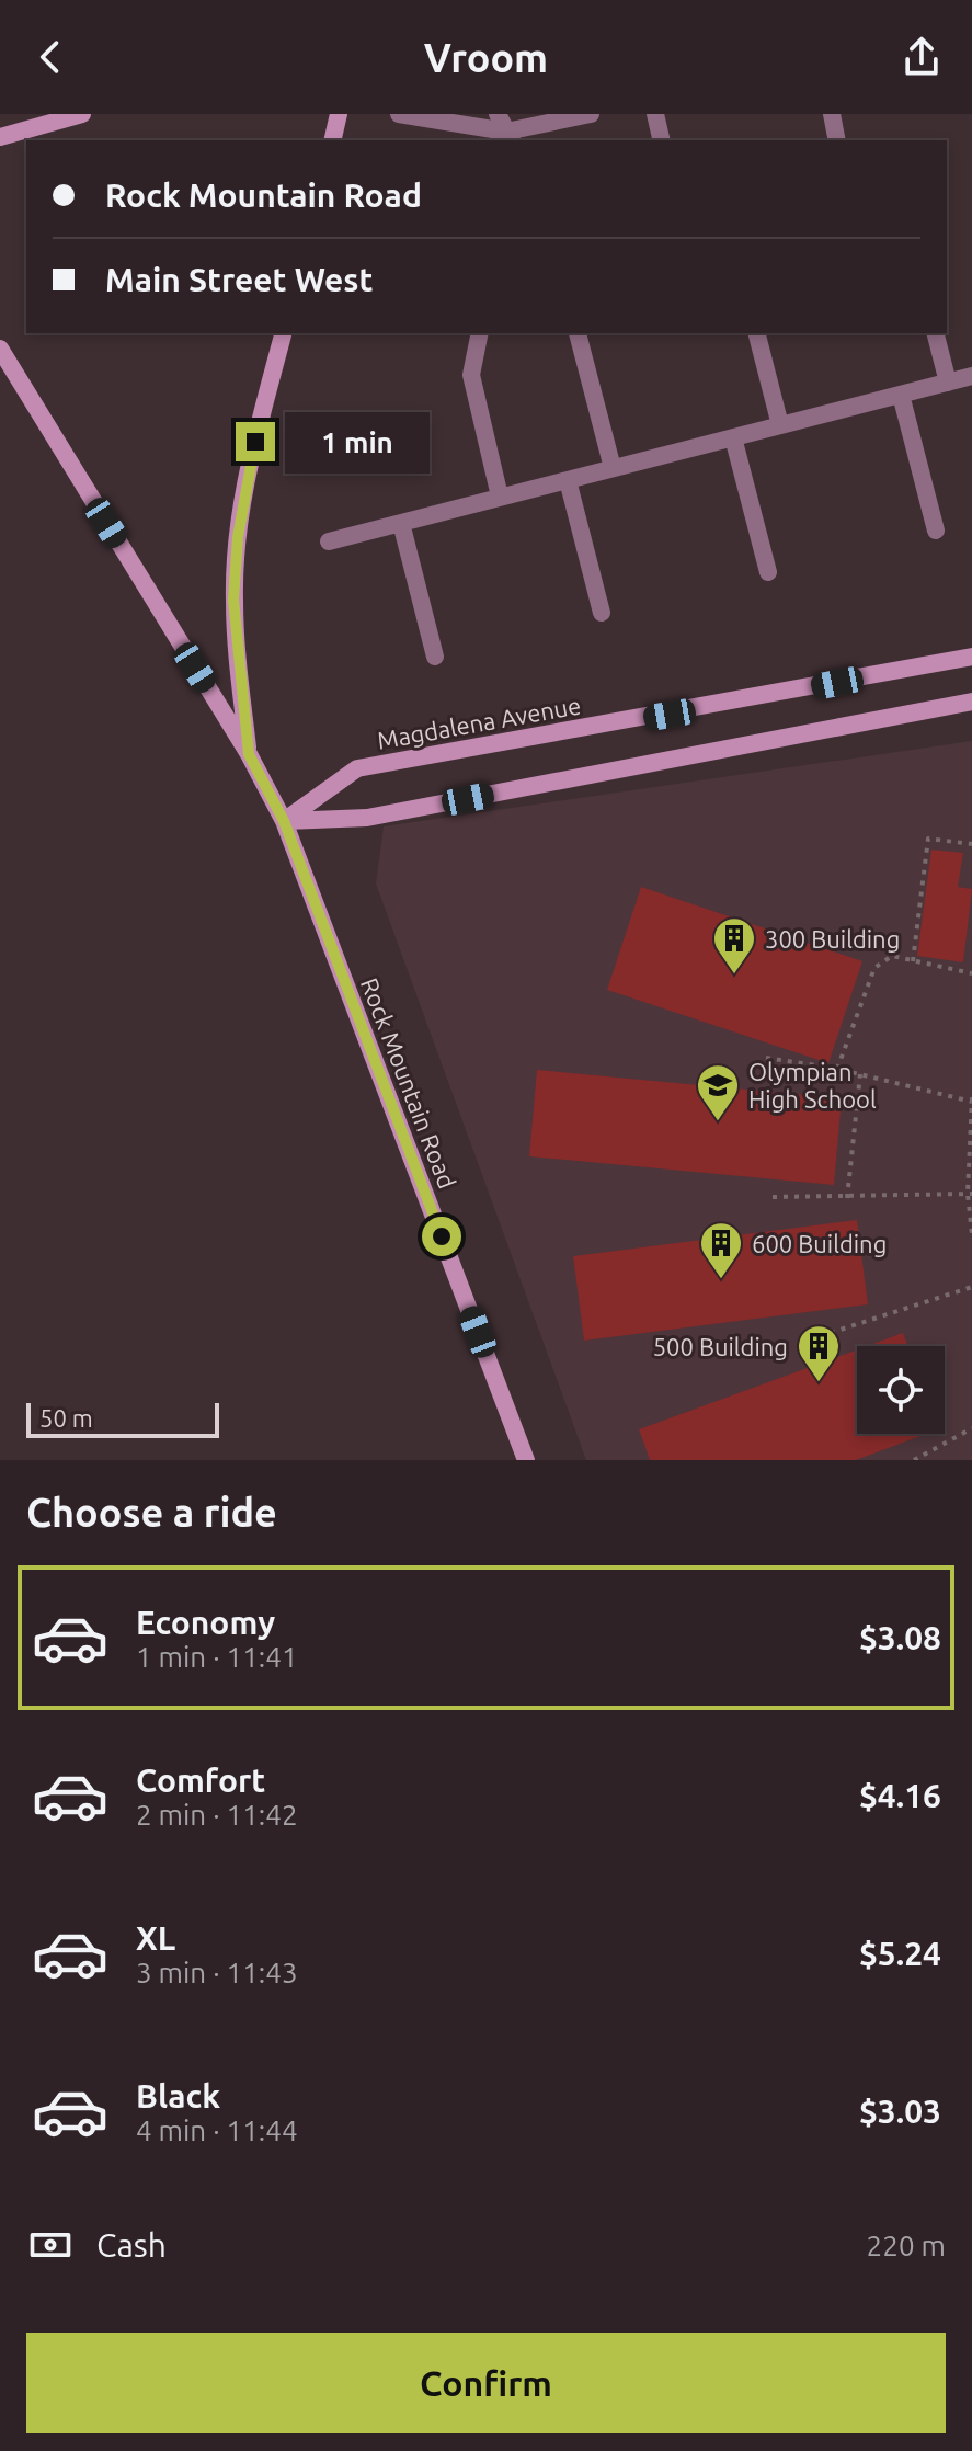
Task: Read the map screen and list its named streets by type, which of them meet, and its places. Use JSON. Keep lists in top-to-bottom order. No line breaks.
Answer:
{"streets":{"street":["Magdalena Avenue","Rock Mountain Road"]},"crossings":[["Magdalena Avenue","Rock Mountain Road"]],"places":{"building":["300 Building","600 Building","500 Building"],"school or university":["Olympian High School"]},"scale_bar":"50 m","page":{"header":"Vroom","banner":["Rock Mountain Road","Main Street West"],"bubble":"1 min","scale":"50 m","heading":"Choose a ride","list":[{"name":"Economy","note":"1 min · 11:41","value":"$3.08"},{"name":"Comfort","note":"2 min · 11:42","value":"$4.16"},{"name":"XL","note":"3 min · 11:43","value":"$5.24"},{"name":"Black","note":"4 min · 11:44","value":"$3.03"}],"pay":["Cash","220 m"],"buttons":"Confirm"}}
